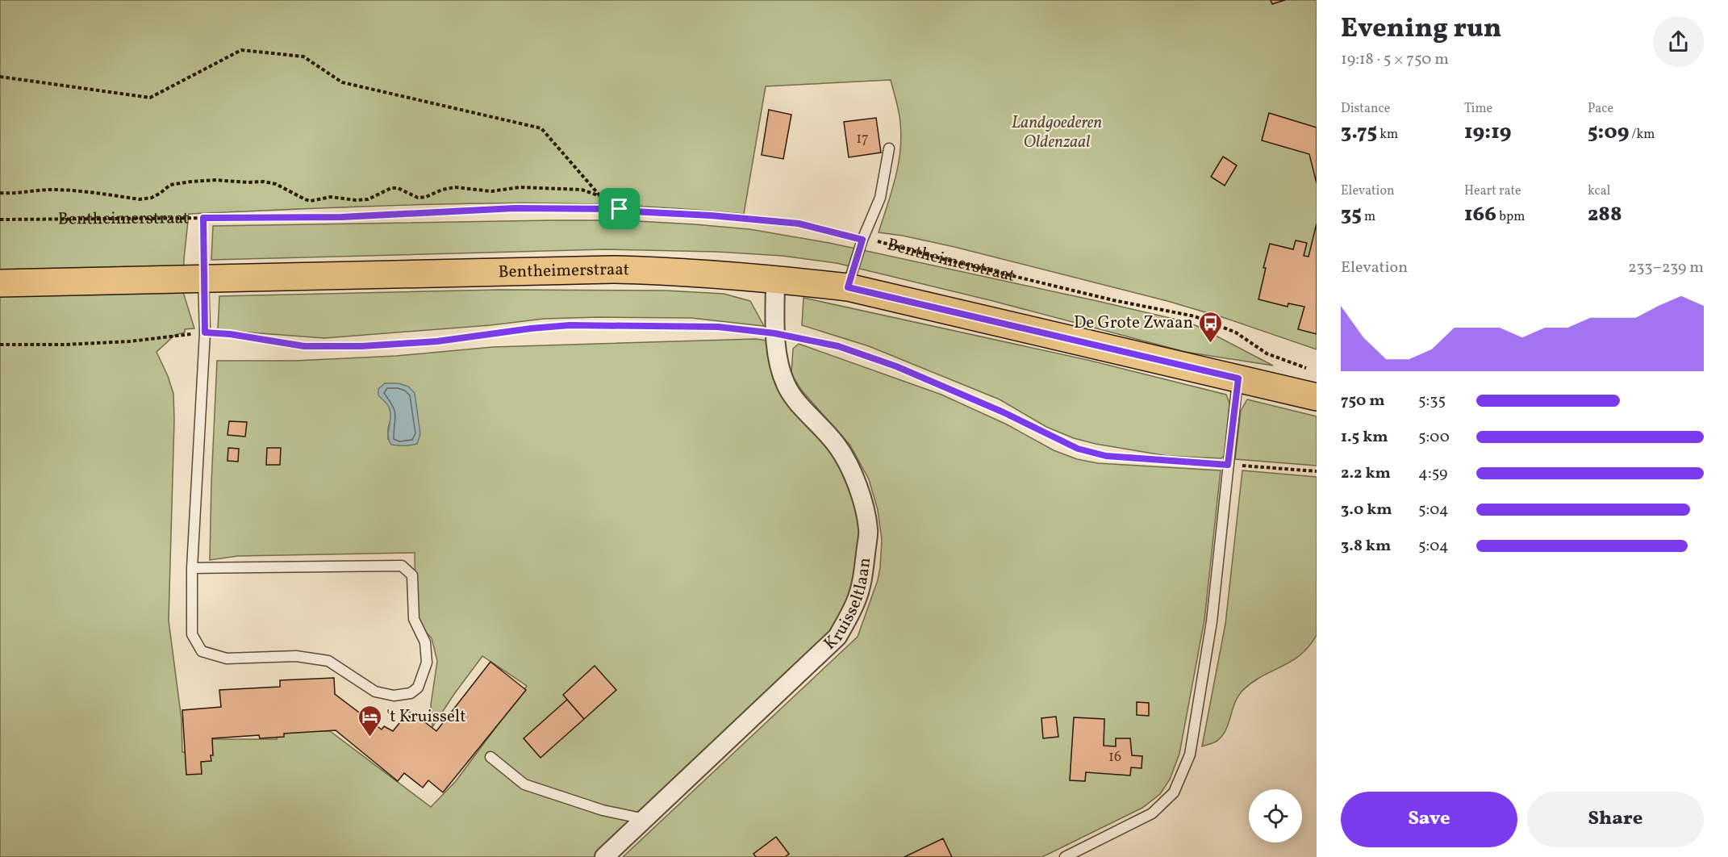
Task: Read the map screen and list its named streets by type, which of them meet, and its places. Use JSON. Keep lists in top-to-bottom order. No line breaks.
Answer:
{"streets":{"main road":["Bentheimerstraat"],"street":["Kruisseltlaan"]},"crossings":[["Bentheimerstraat","Kruisseltlaan"]],"parks":["Landgoederen Oldenzaal"],"places":{"bus stop":["De Grote Zwaan"],"hotel":["'t Kruisselt"]},"house_numbers":["17","16"],"page":{"heading":["Evening run","19:18 · 5 × 750 m"],"stats":[["Distance","3.75 km"],["Time","19:19"],["Pace","5:09 /km"],["Elevation","35 m"],["Heart rate","166 bpm"],["kcal","288"]],"chart":["Elevation","233–239 m"],"list":[{"name":"750 m","note":"5:35"},{"name":"1.5 km","note":"5:00"},{"name":"2.2 km","note":"4:59"},{"name":"3.0 km","note":"5:04"},{"name":"3.8 km","note":"5:04"}],"buttons":["Save","Share"]}}
